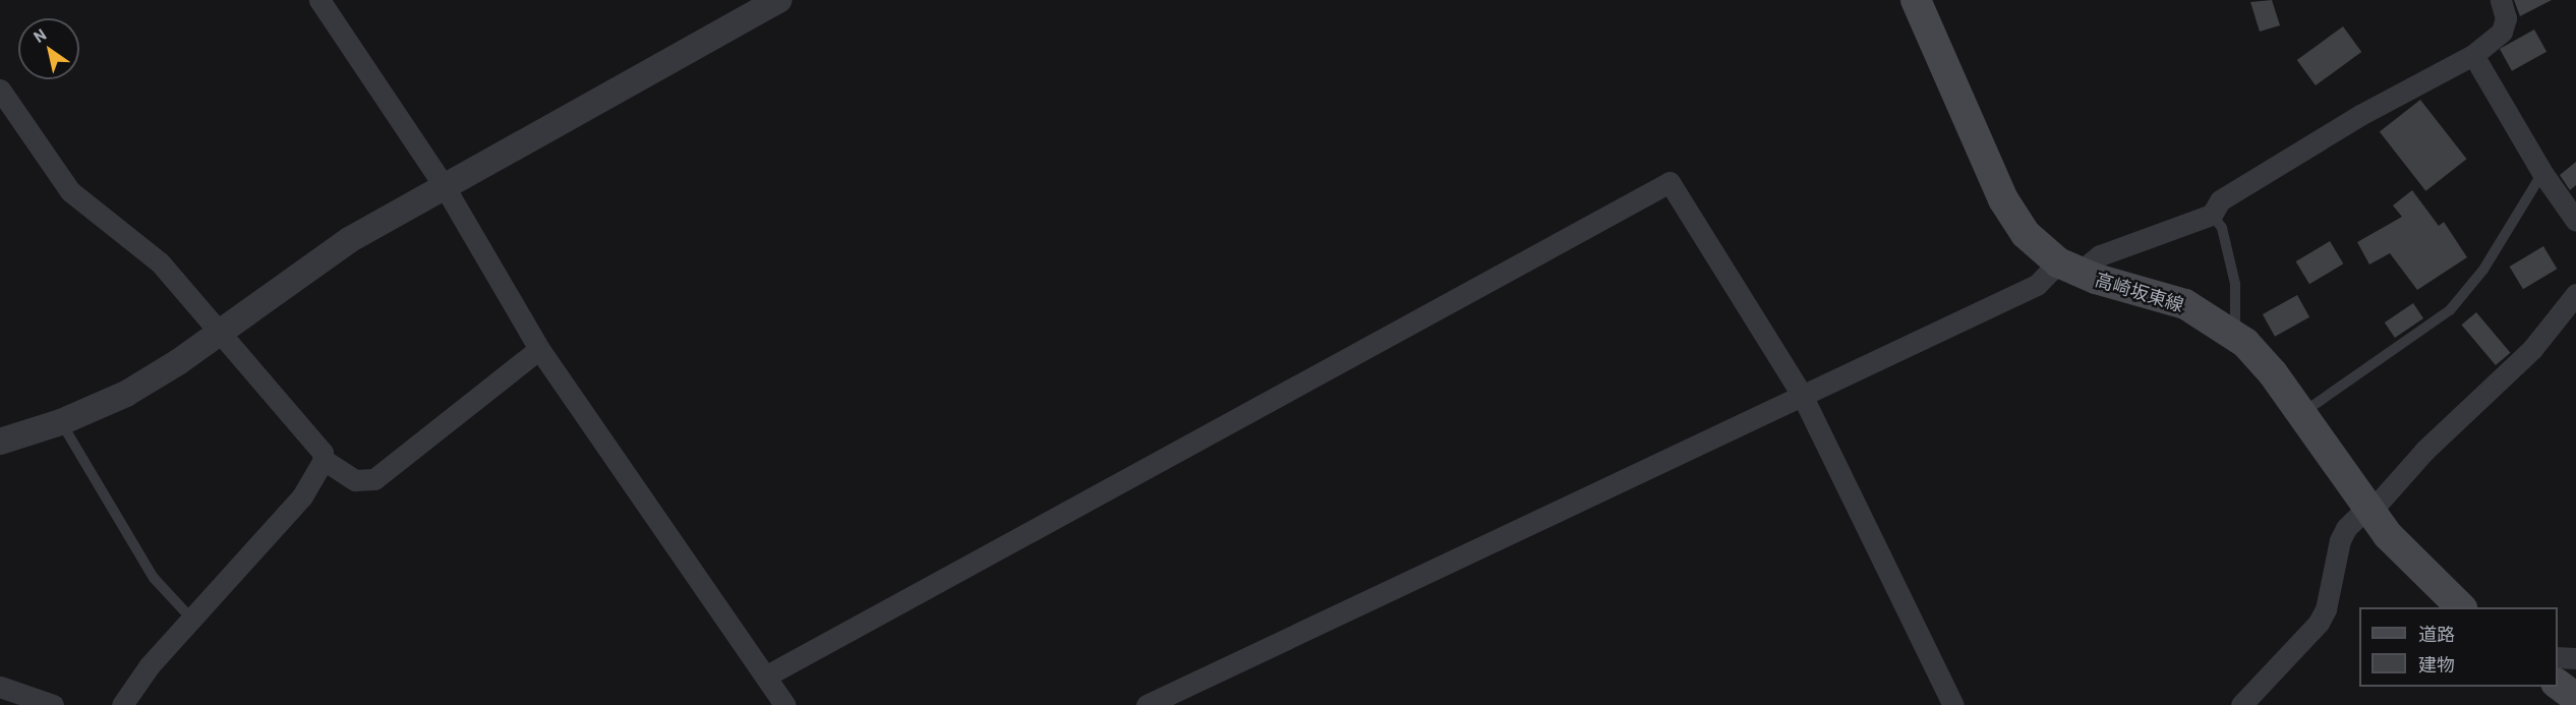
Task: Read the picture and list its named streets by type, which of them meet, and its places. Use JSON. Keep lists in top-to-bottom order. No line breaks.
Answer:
{"streets":{"main road":["高崎坂東線"]},"legend":["道路","建物"],"north":"top left"}
